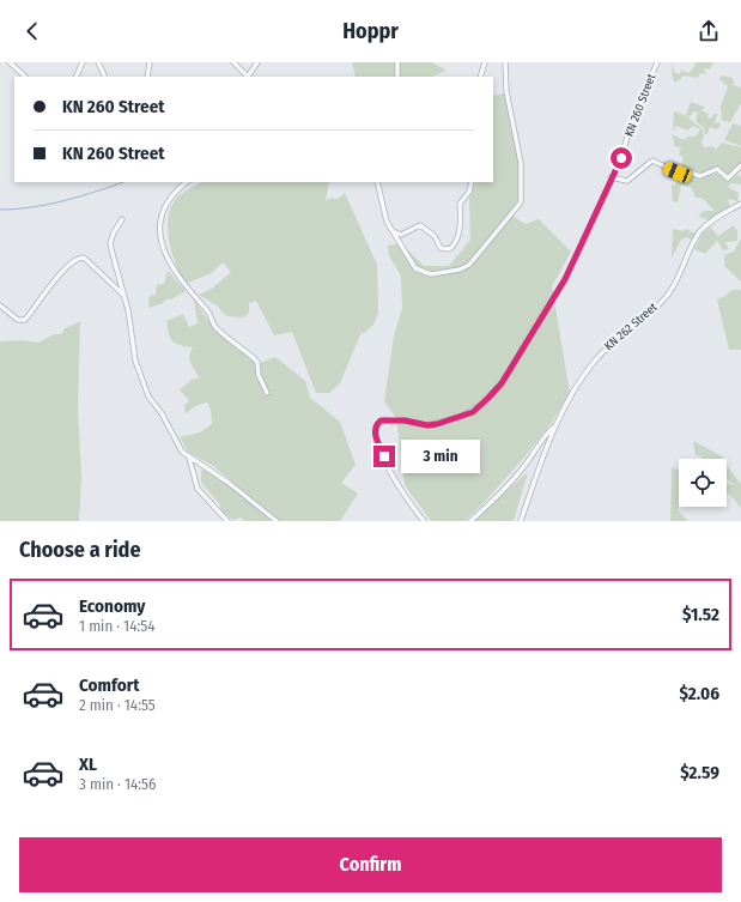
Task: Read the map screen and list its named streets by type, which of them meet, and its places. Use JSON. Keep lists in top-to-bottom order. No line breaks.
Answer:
{"streets":{"street":["KN 260 Street","KN 262 Street"]},"page":{"header":"Hoppr","banner":["KN 260 Street","KN 260 Street"],"bubble":"3 min","heading":"Choose a ride","list":[{"name":"Economy","note":"1 min · 14:54","value":"$1.52"},{"name":"Comfort","note":"2 min · 14:55","value":"$2.06"},{"name":"XL","note":"3 min · 14:56","value":"$2.59"}],"buttons":"Confirm"}}
